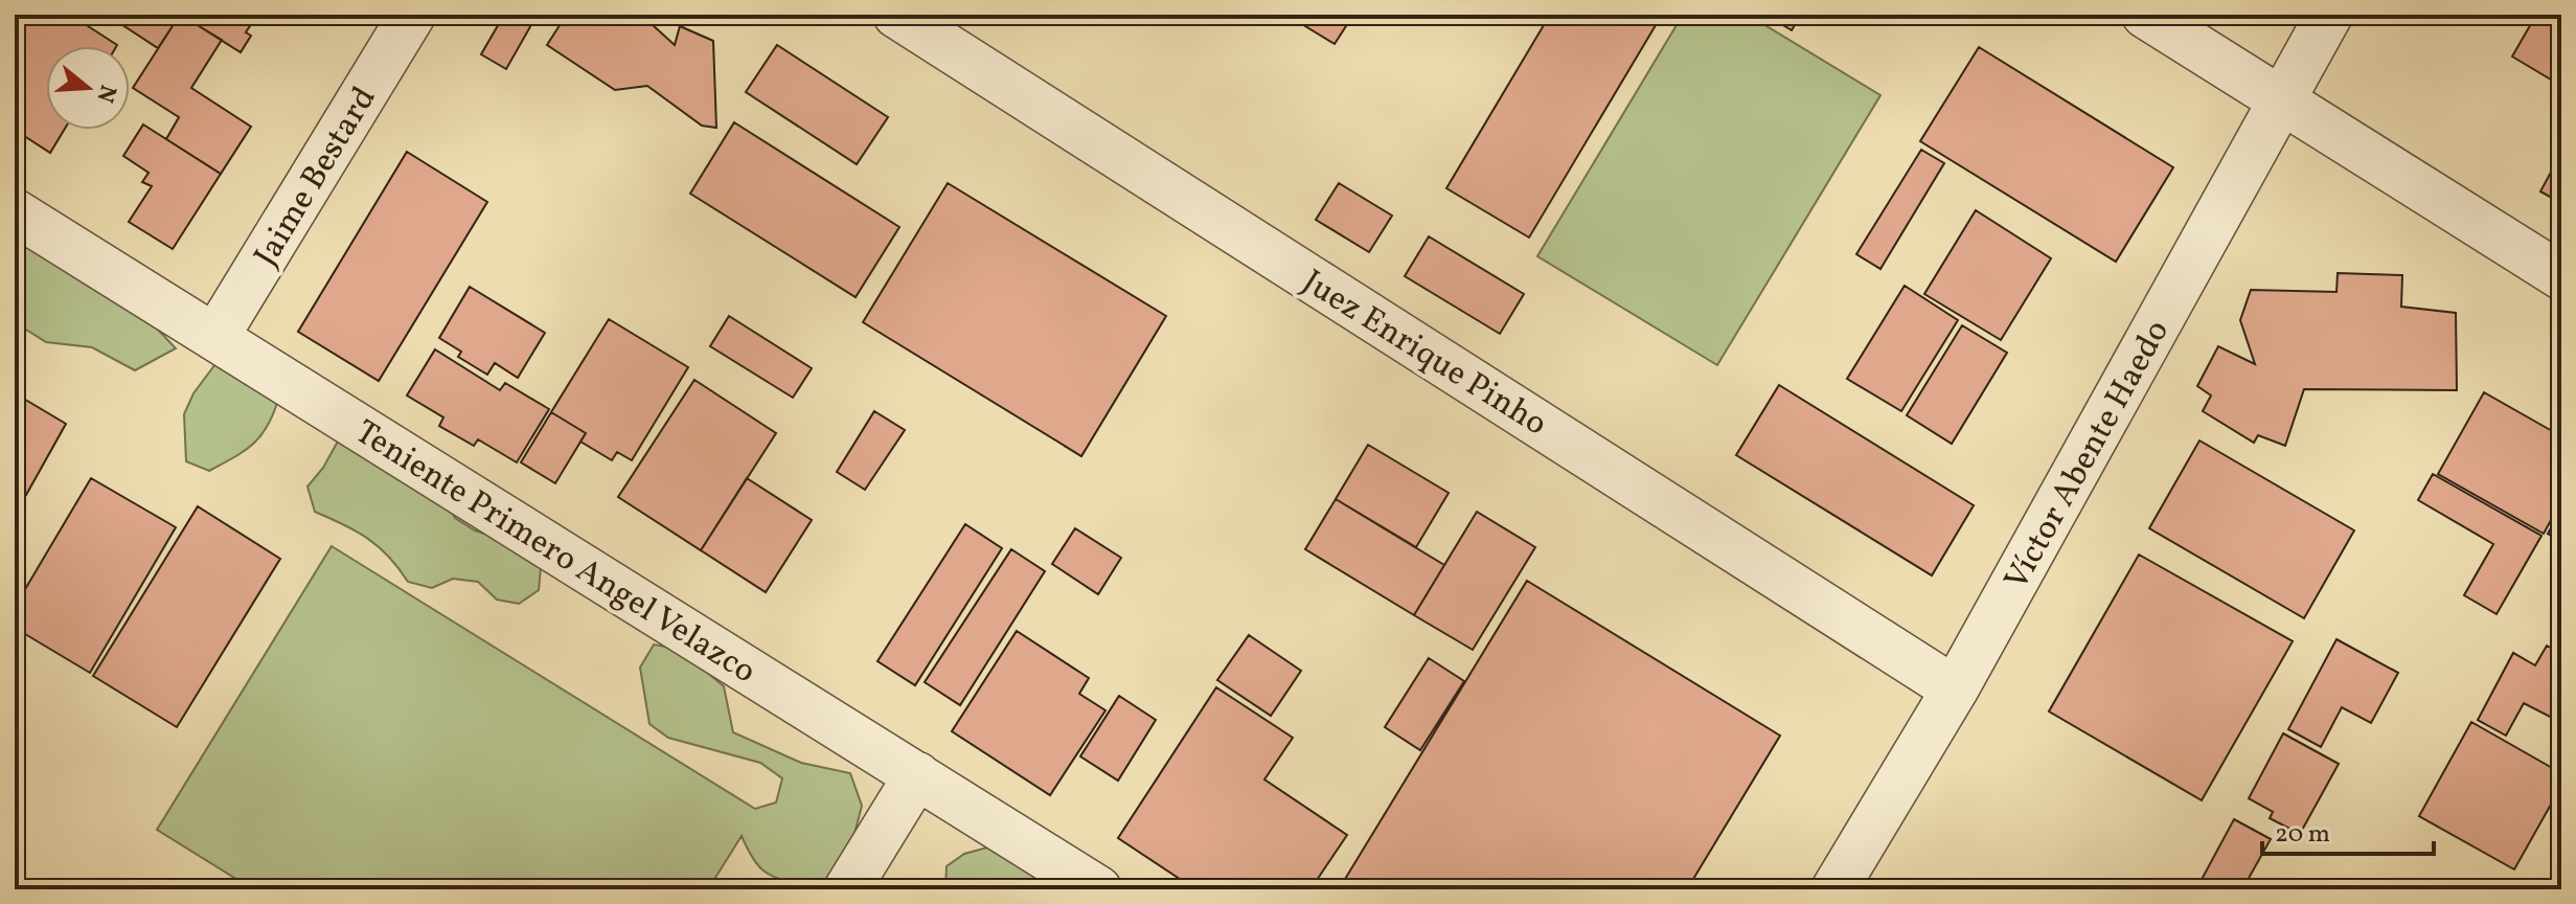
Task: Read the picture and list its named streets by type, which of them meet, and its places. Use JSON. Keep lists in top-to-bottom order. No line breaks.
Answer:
{"streets":{"street":["Jaime Bestard","Juez Enrique Pinho","Víctor Abente Haedo","Teniente Primero Angel Velazco"]},"crossings":[["Jaime Bestard","Teniente Primero Angel Velazco"],["Juez Enrique Pinho","Víctor Abente Haedo"]],"scale_bar":"20 m","north":"right"}
